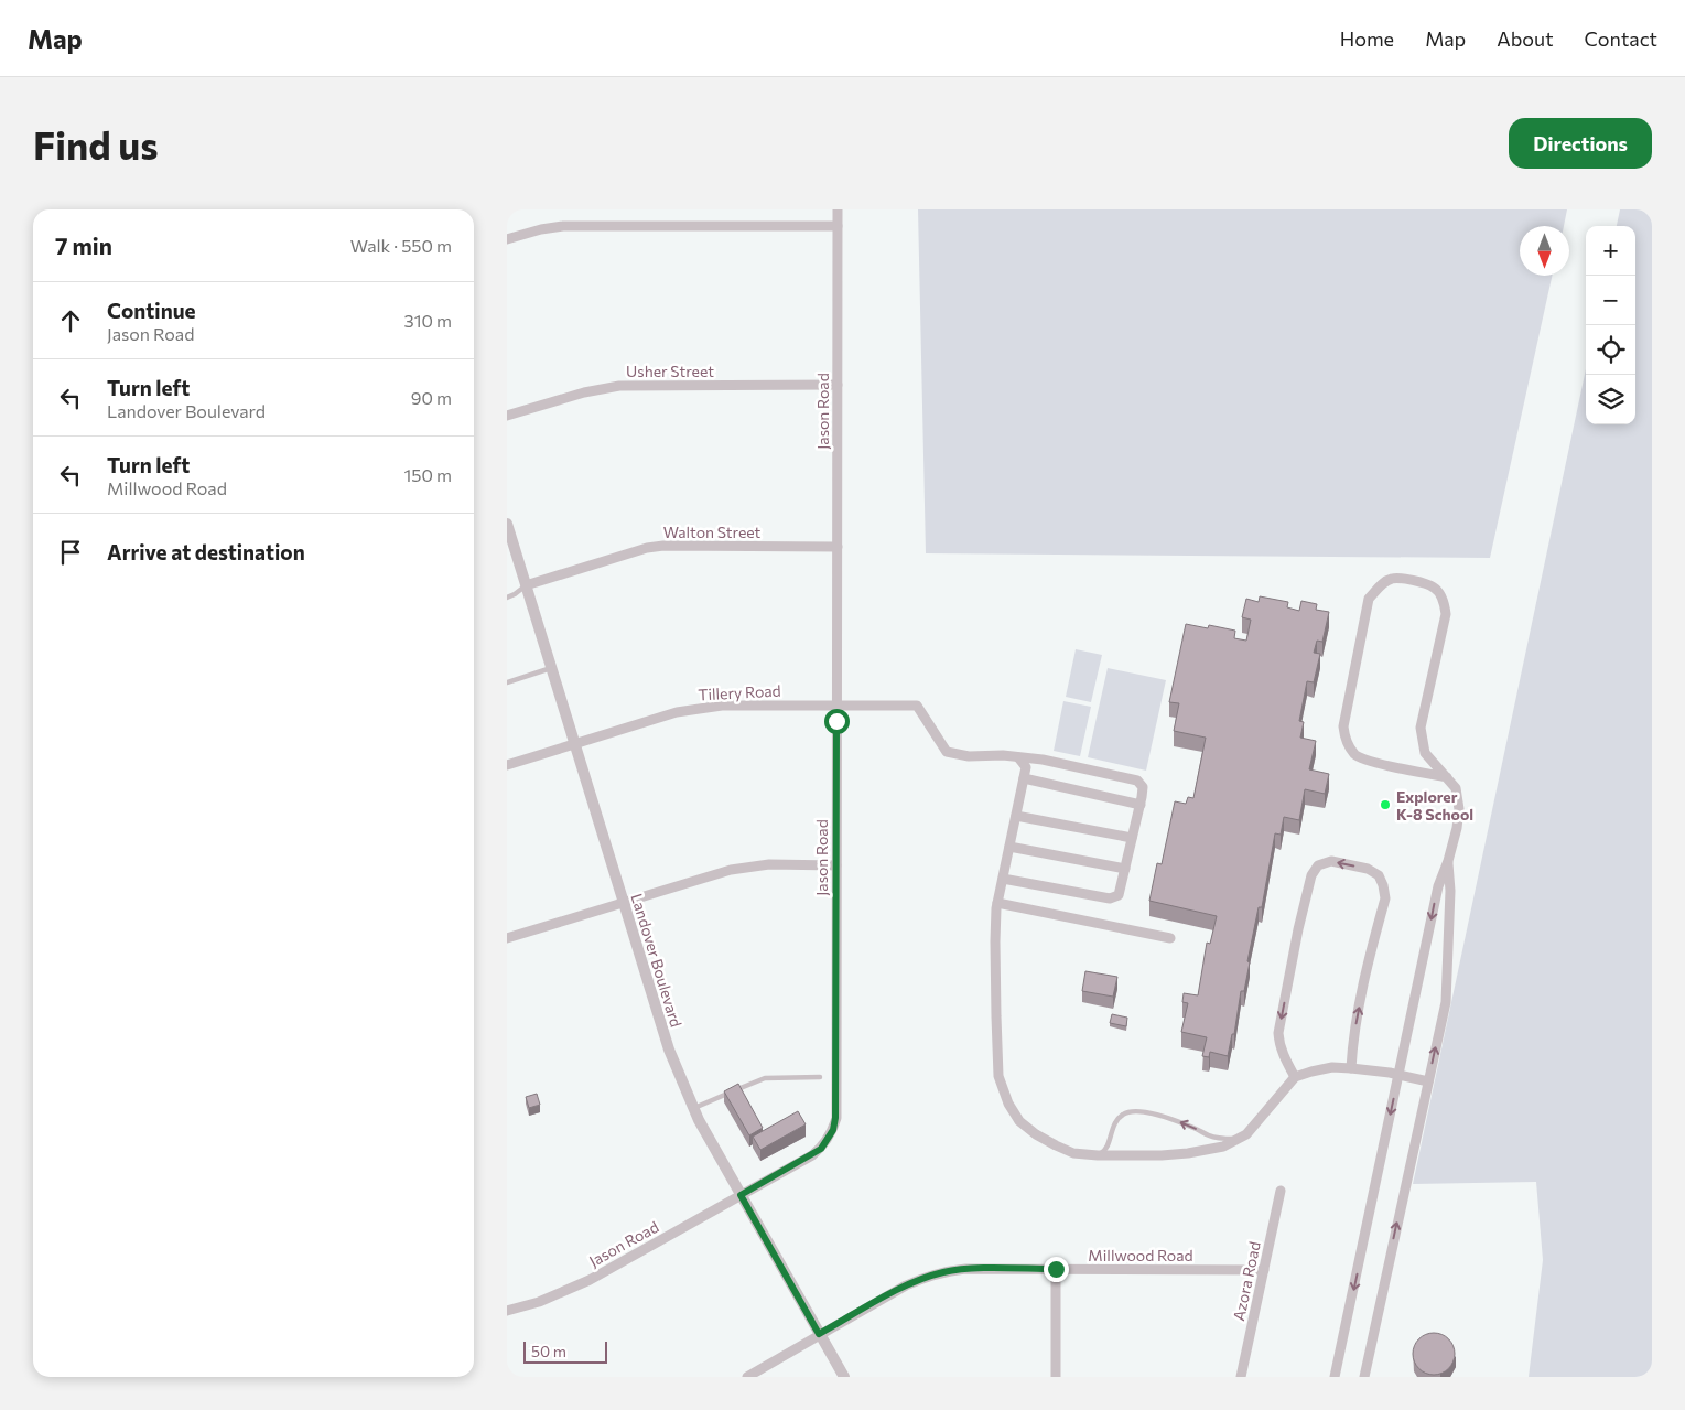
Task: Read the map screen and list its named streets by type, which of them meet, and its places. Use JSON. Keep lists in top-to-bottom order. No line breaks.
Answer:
{"streets":{"street":["Usher Street","Jason Road","Walton Street","Tillery Road","Landover Boulevard","Millwood Road","Azora Road"]},"crossings":[["Usher Street","Jason Road"],["Jason Road","Walton Street"],["Jason Road","Tillery Road"],["Jason Road","Landover Boulevard"],["Walton Street","Landover Boulevard"],["Tillery Road","Landover Boulevard"],["Landover Boulevard","Millwood Road"],["Millwood Road","Azora Road"]],"places":["Explorer K-8 School"],"scale_bar":"50 m","north":"bottom","page":{"header":"Map","nav":["Home","Map","About","Contact"],"buttons":"Directions","title":"Find us","heading":["7 min","Walk · 550 m"],"map_buttons":["+","−"],"list":[["Continue","Jason Road","310 m"],["Turn left","Landover Boulevard","90 m"],["Turn left","Millwood Road","150 m"],"Arrive at destination"],"scale":"50 m"}}
